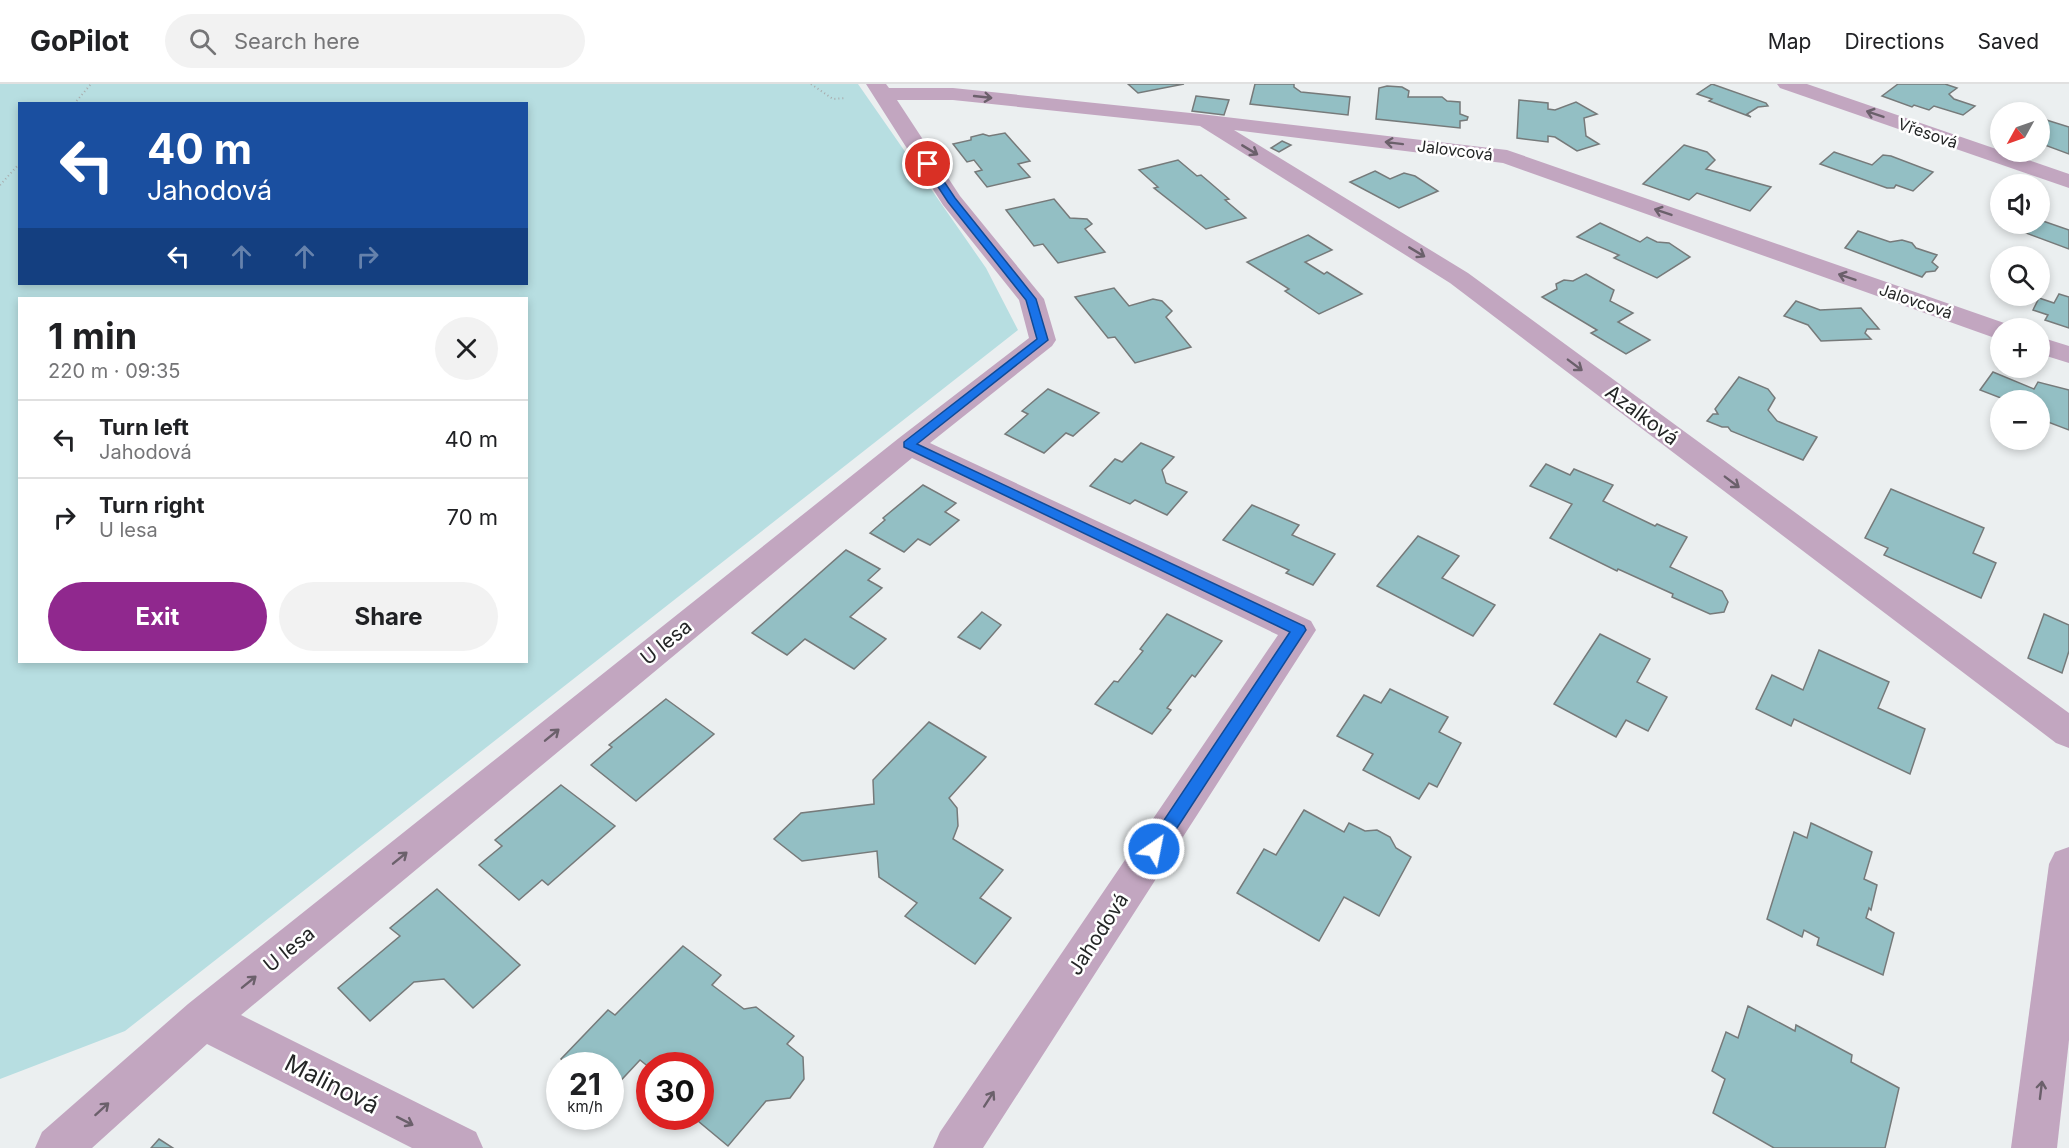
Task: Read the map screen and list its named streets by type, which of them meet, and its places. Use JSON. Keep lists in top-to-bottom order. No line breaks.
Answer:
{"streets":{"street":["Vřesová","Jalovcová","Azalková","U lesa","Jahodová","Malinová"]},"crossings":[["Jalovcová","Azalková"],["Jalovcová","U lesa"],["U lesa","Jahodová"],["U lesa","Malinová"]],"one_way":["Vřesová","Azalková","U lesa","Malinová"],"north":"bottom left","page":{"header":"GoPilot","search":"Search here","nav":["Map","Directions","Saved"],"map_buttons":["+","−"],"turn":["40 m","Jahodová"],"heading":["1 min","220 m · 09:35"],"list":[{"name":"Turn left","note":"Jahodová","value":"40 m"},{"name":"Turn right","note":"U lesa","value":"70 m"}],"buttons":["Exit","Share"],"speed":"21 km/h","limit":"30"}}
